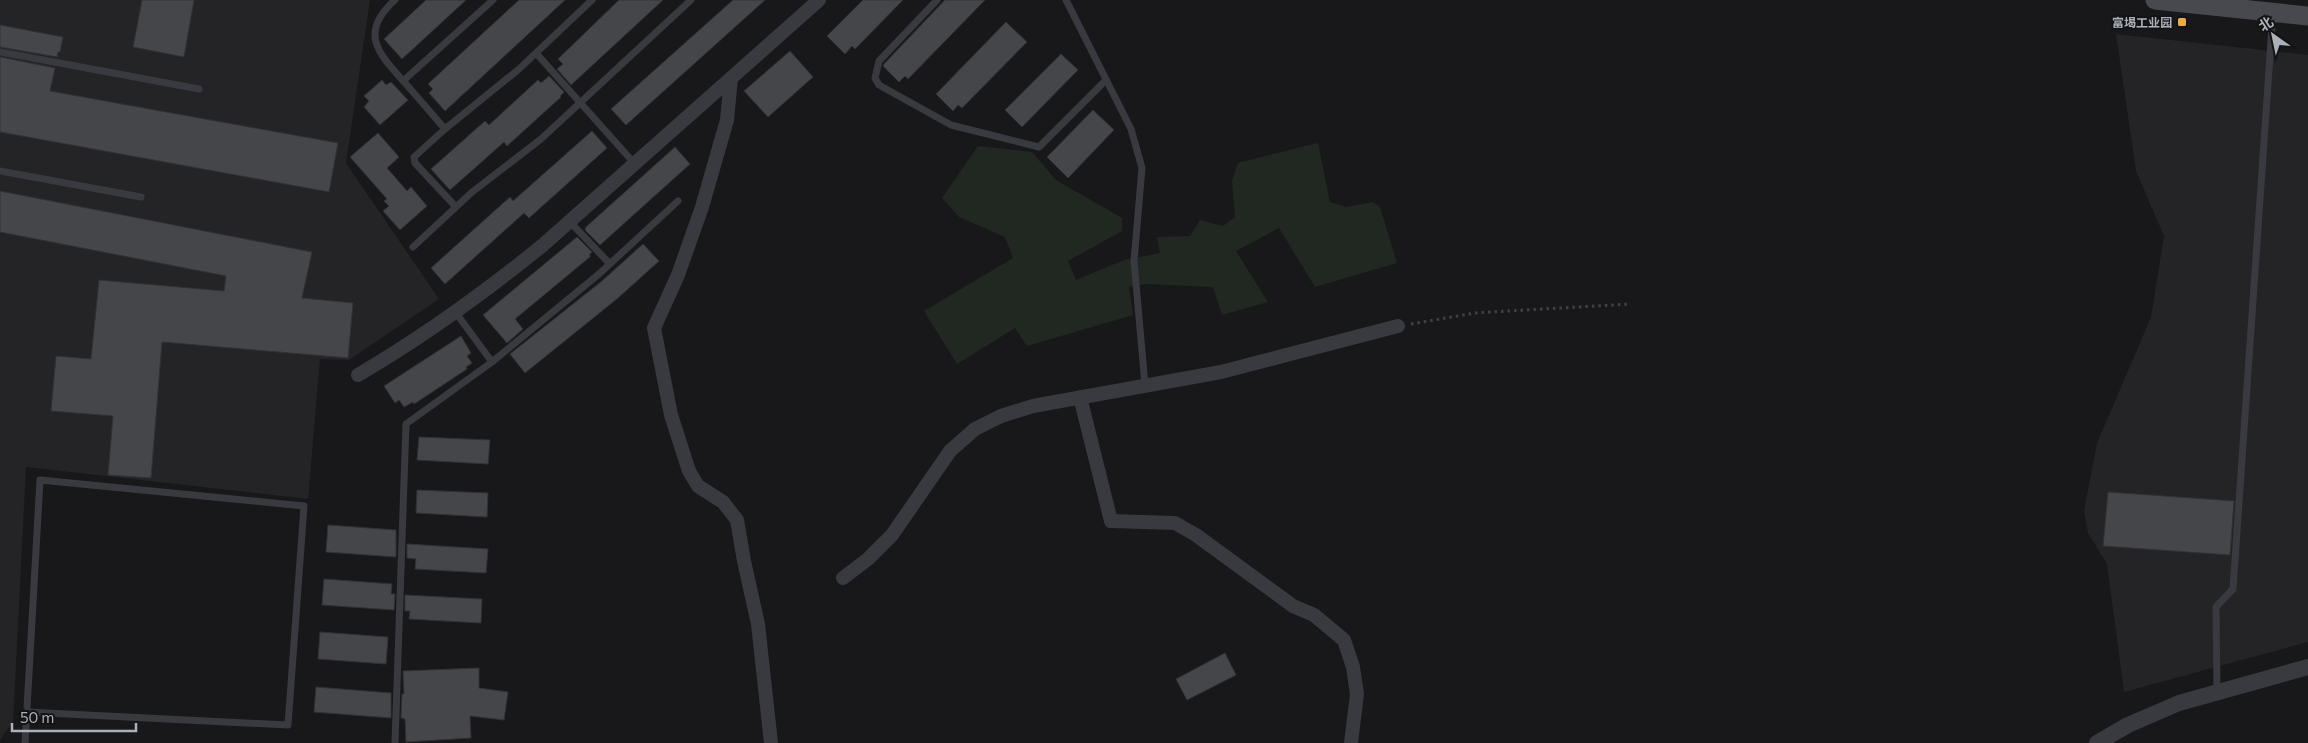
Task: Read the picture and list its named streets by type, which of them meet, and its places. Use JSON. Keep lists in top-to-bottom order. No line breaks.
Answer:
{"places":{"transit":["富堨工业园"]},"scale_bar":"50 m","north":"top left"}
